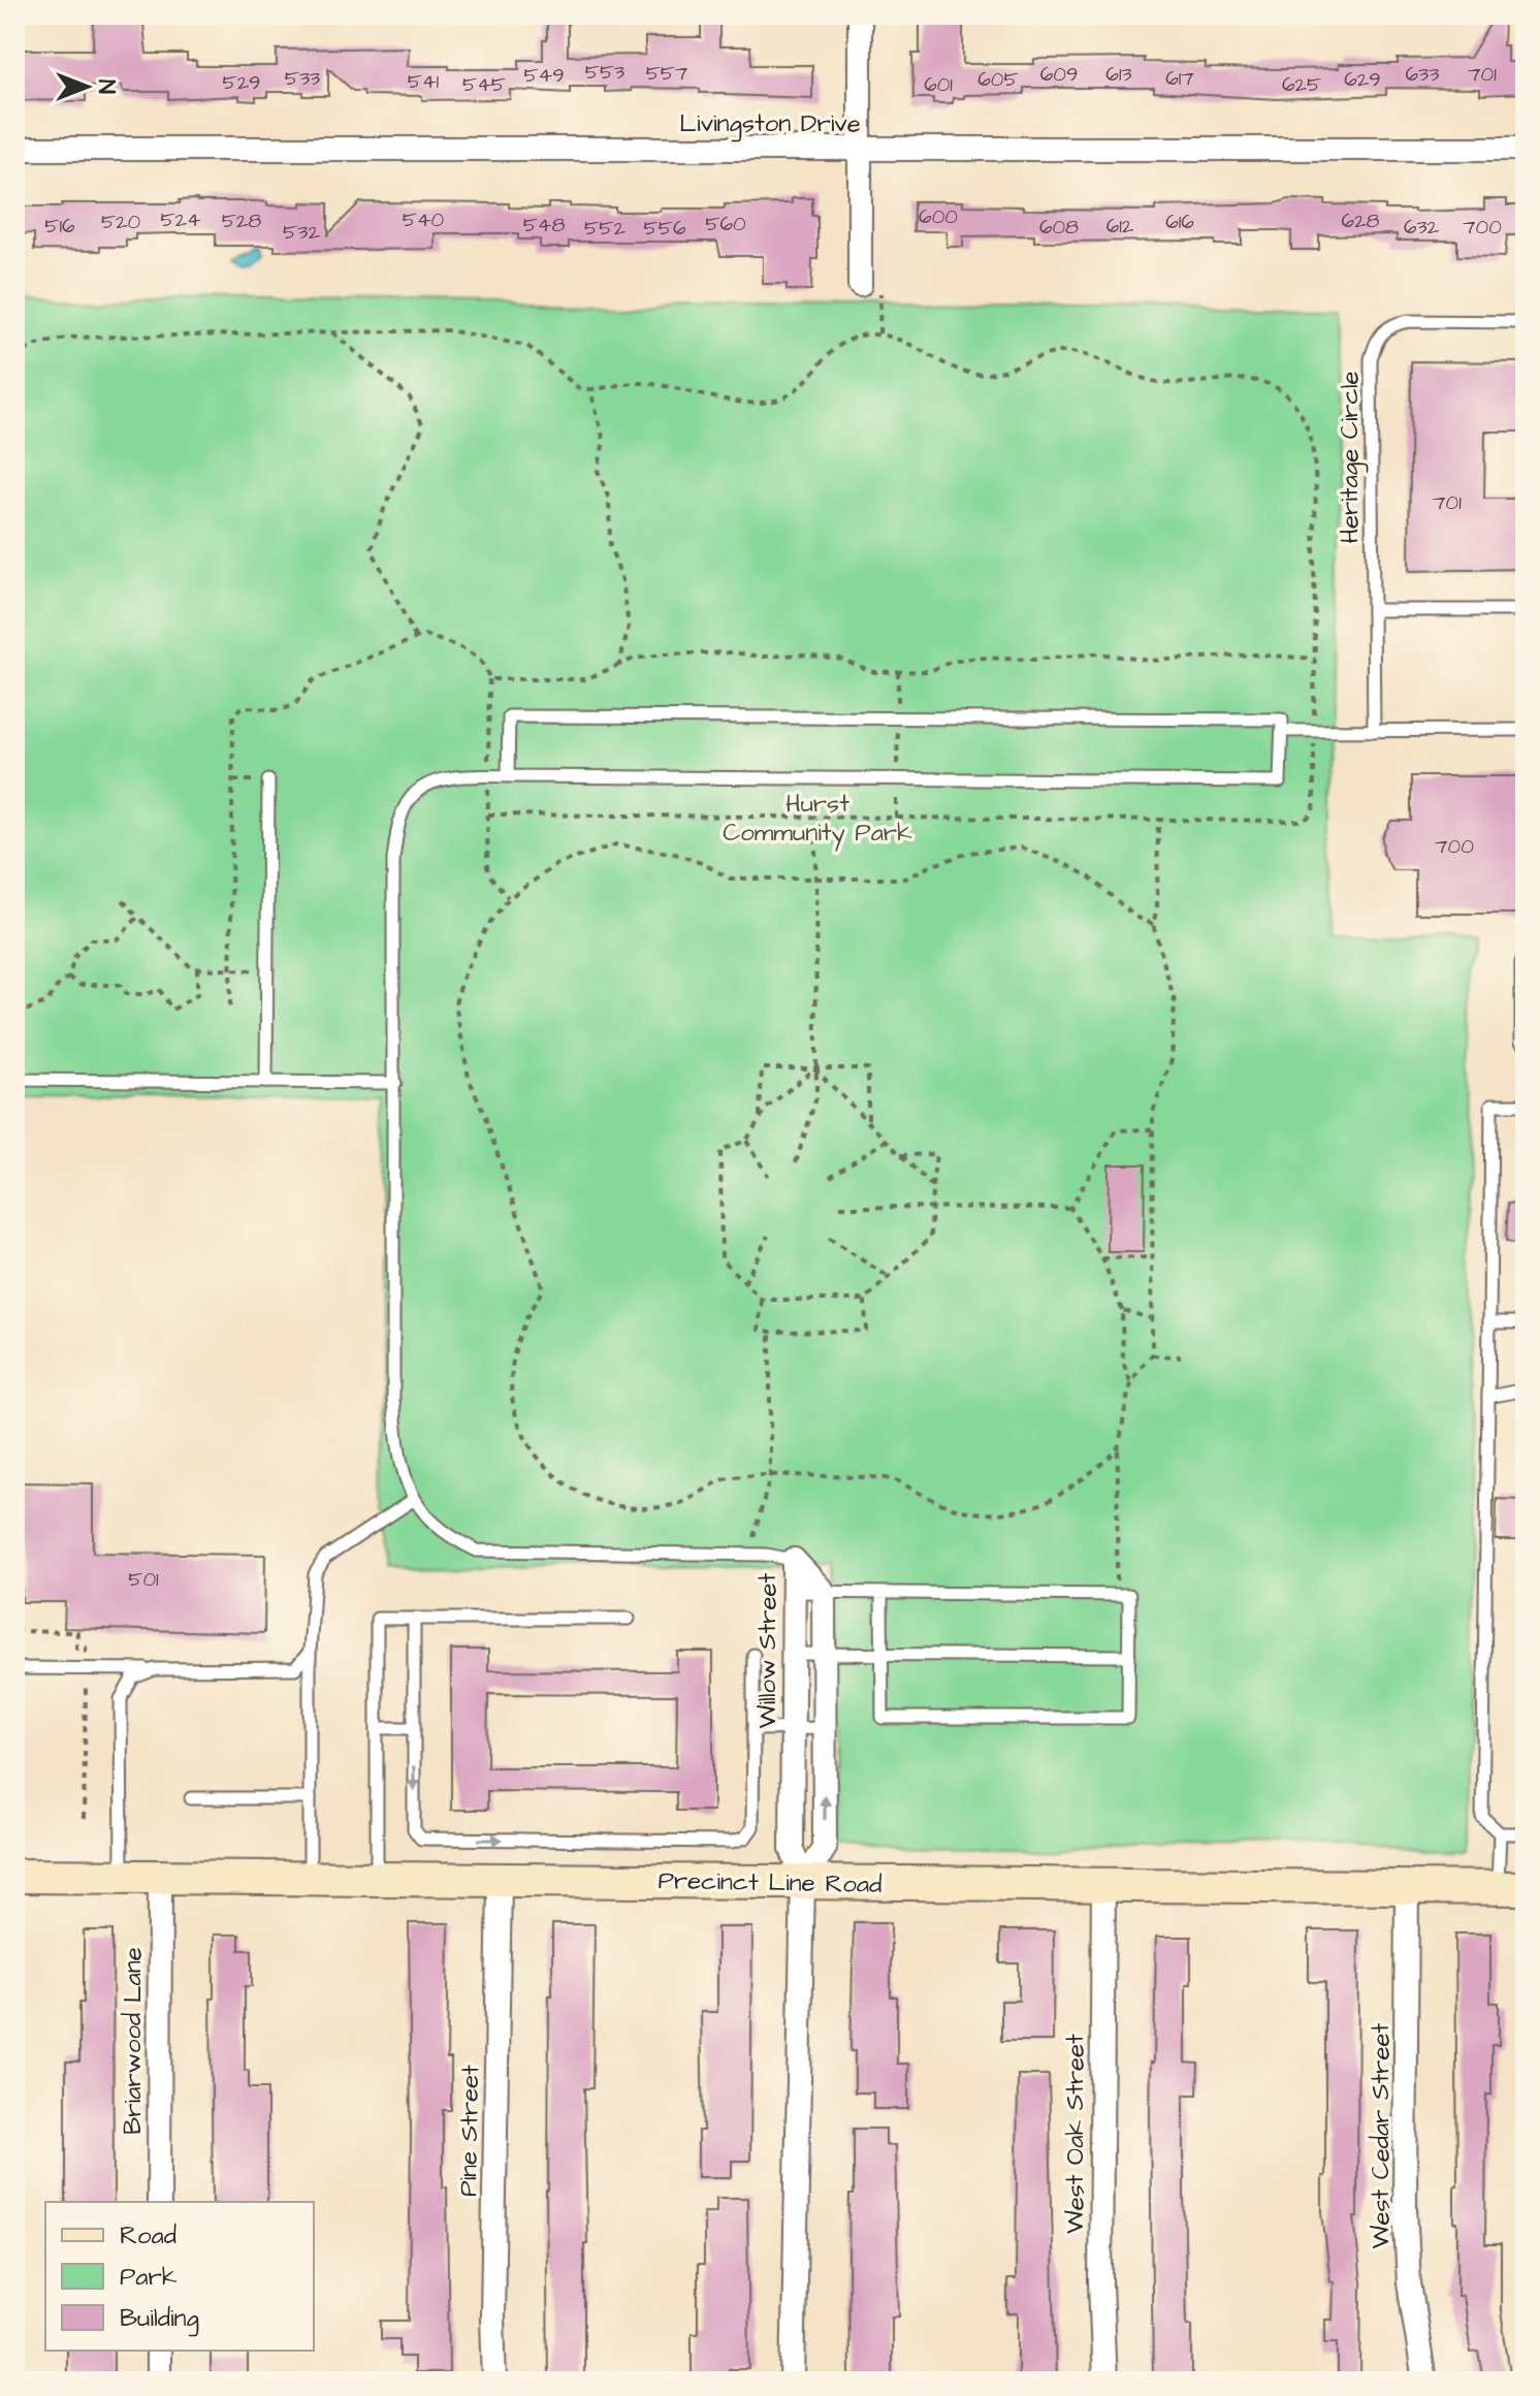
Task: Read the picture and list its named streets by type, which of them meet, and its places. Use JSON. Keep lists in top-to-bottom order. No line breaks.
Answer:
{"streets":{"main road":["Precinct Line Road"],"street":["Livingston Drive","Willow Street","Briarwood Lane","Pine Street","West Oak Street","West Cedar Street"],"lane":["Heritage Circle"]},"crossings":[["Willow Street","Precinct Line Road"],["Precinct Line Road","Briarwood Lane"],["Precinct Line Road","Pine Street"],["Precinct Line Road","West Oak Street"],["Precinct Line Road","West Cedar Street"]],"parks":["Hurst Community Park"],"house_numbers":["553","557","609","613","633","701","549","533","617","605","629","541","529","545","601","625","600","524","540","528","628","520","616","560","548","516","612","608","632","700","552","556","532","701","700","501"],"legend":["Road","Park","Building"],"north":"right"}
